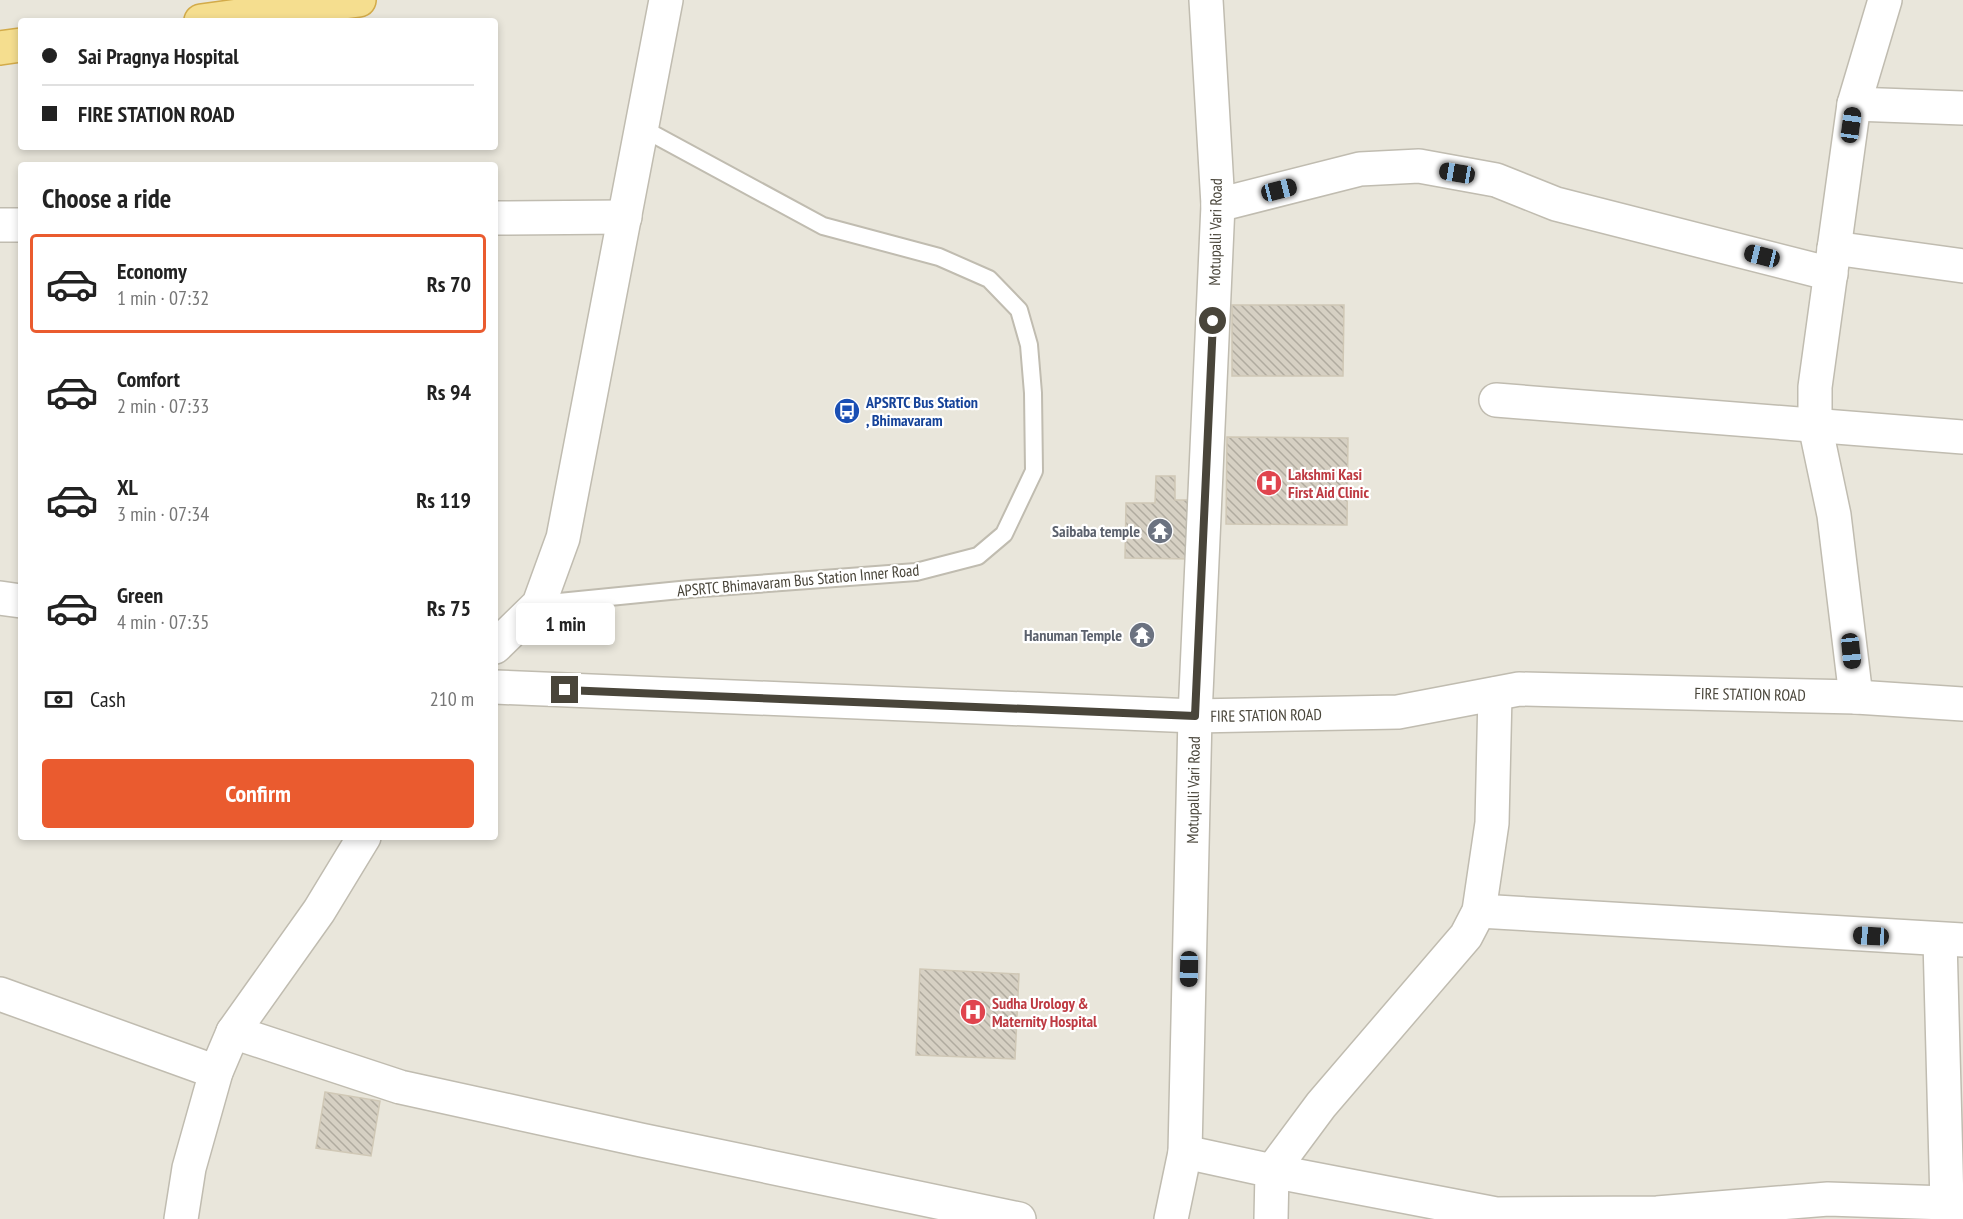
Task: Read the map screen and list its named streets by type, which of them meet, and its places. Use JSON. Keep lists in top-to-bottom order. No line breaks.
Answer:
{"streets":{"street":["Motupalli Vari Road","FIRE STATION ROAD"],"lane":["APSRTC Bhimavaram Bus Station Inner Road"]},"crossings":[["Motupalli Vari Road","FIRE STATION ROAD"]],"places":{"bus stop":["APSRTC Bus Station , Bhimavaram"],"hospital":["Lakshmi Kasi First Aid Clinic","Sudha Urology & Maternity Hospital"],"temple":["Saibaba temple","Hanuman Temple"]},"page":{"banner":["Sai Pragnya Hospital","FIRE STATION ROAD"],"heading":"Choose a ride","list":[{"name":"Economy","note":"1 min · 07:32","value":"Rs 70"},{"name":"Comfort","note":"2 min · 07:33","value":"Rs 94"},{"name":"XL","note":"3 min · 07:34","value":"Rs 119"},{"name":"Green","note":"4 min · 07:35","value":"Rs 75"}],"bubble":"1 min","pay":["Cash","210 m"],"buttons":"Confirm"}}
